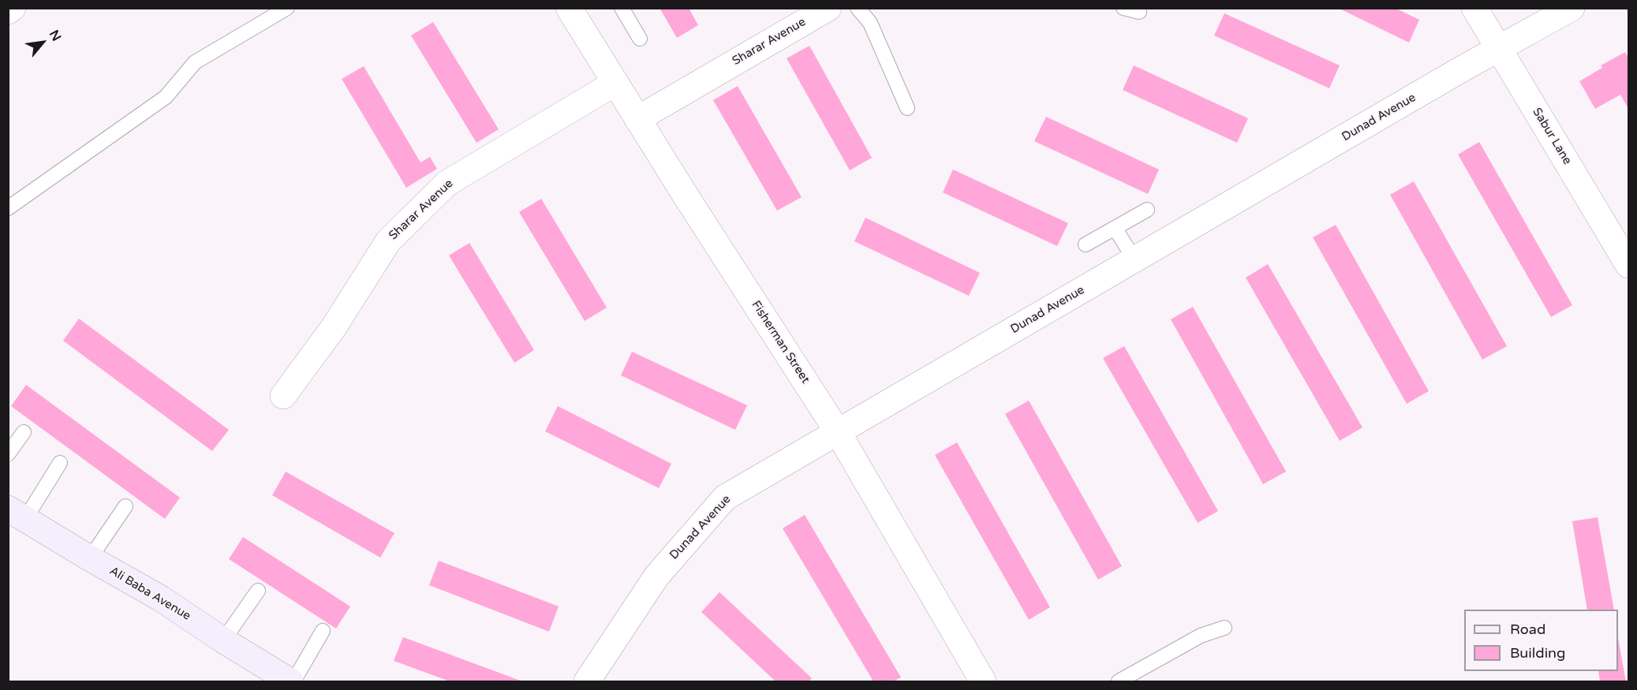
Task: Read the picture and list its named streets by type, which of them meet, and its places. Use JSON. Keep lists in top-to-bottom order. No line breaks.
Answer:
{"streets":{"street":["Sharar Avenue","Dunad Avenue","Sabur Lane","Fisherman Street","Ali Baba Avenue"]},"crossings":[["Sharar Avenue","Fisherman Street"],["Dunad Avenue","Sabur Lane"],["Dunad Avenue","Fisherman Street"]],"legend":["Road","Building"],"north":"top right"}
